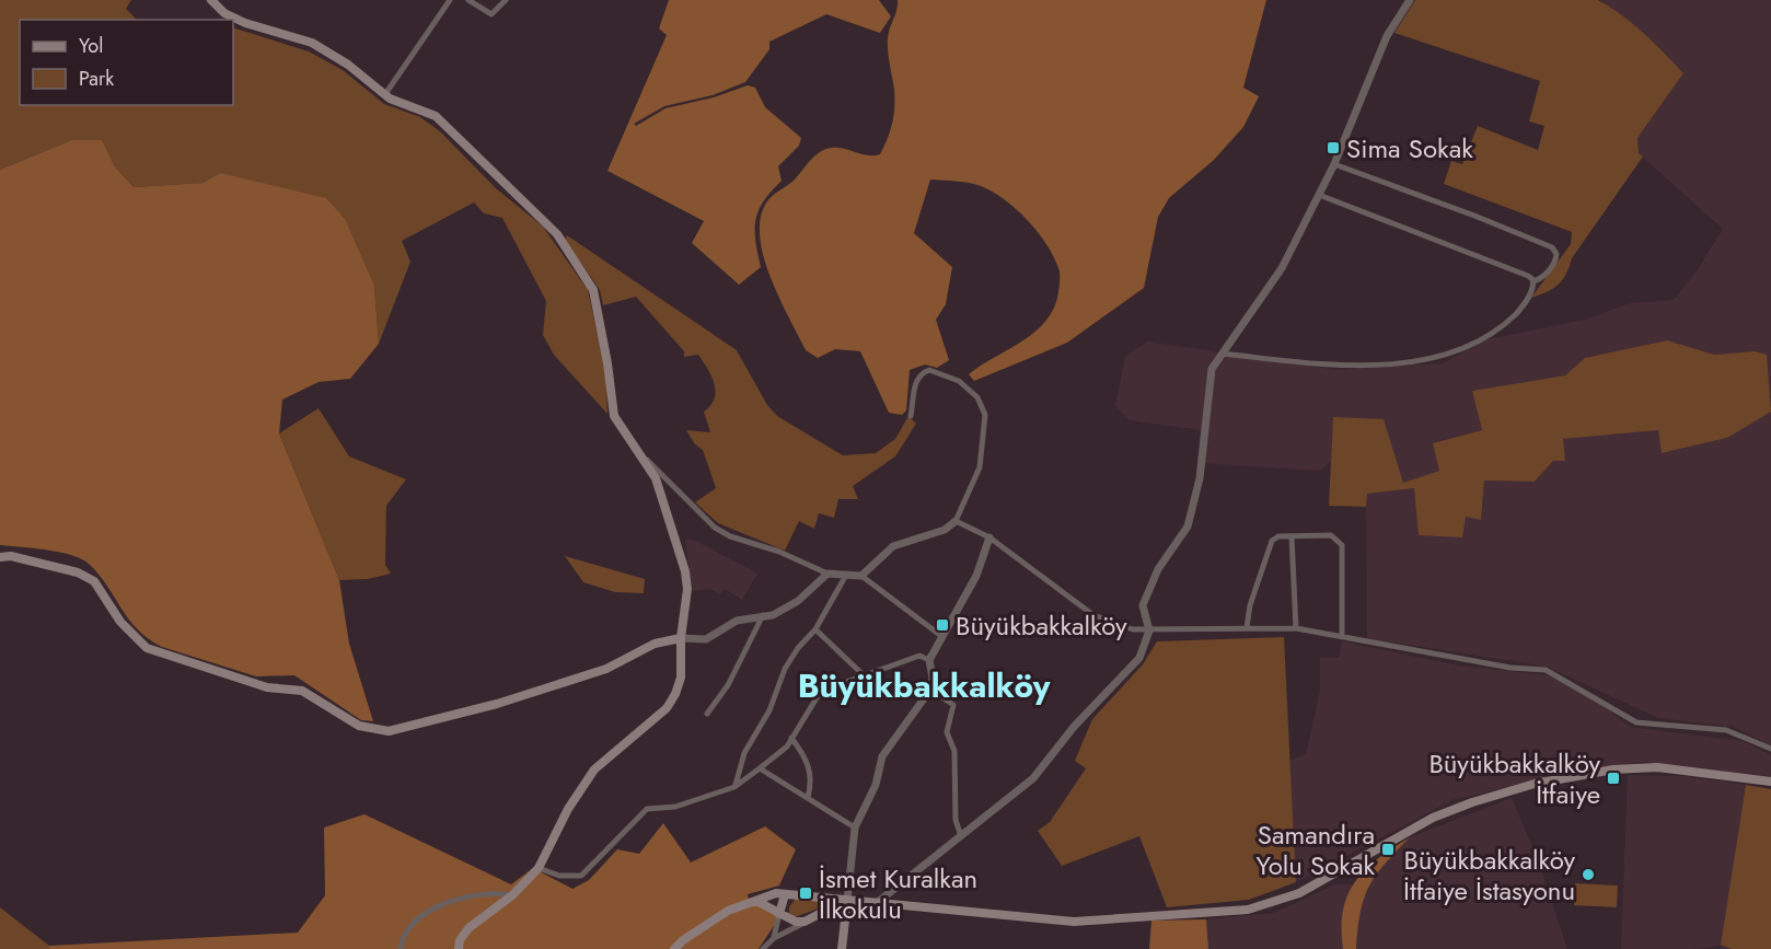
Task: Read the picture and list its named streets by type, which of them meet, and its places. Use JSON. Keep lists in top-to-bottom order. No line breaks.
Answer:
{"districts":["Büyükbakkalköy"],"places":{"transit":["Sima Sokak","Büyükbakkalköy","Büyükbakkalköy İtfaiye","Samandıra Yolu Sokak","İsmet Kuralkan İlkokulu"],"other":["Büyükbakkalköy İtfaiye İstasyonu"]},"legend":["Yol","Park"]}
